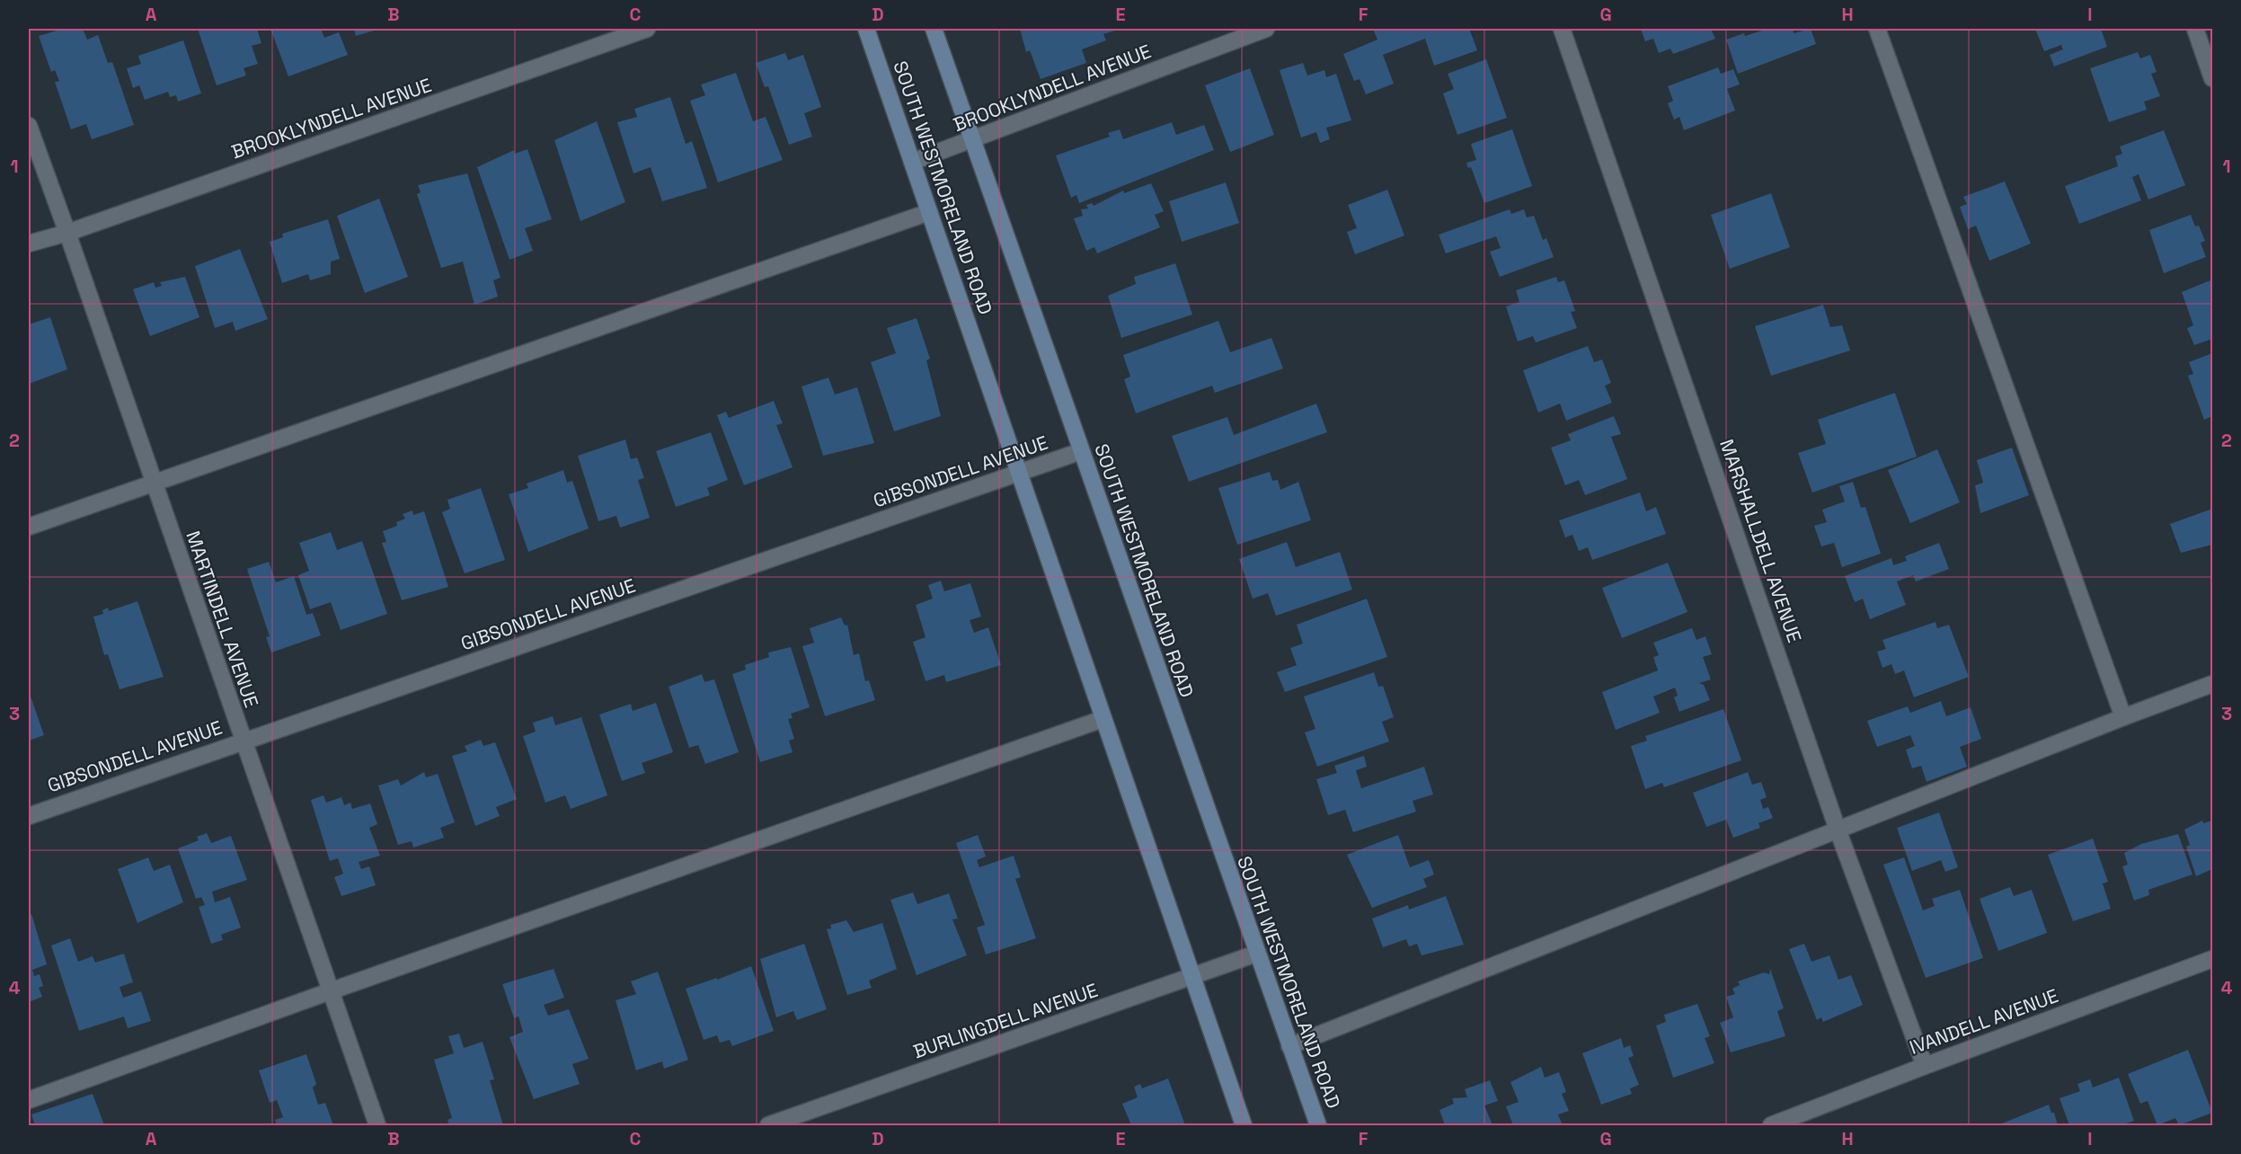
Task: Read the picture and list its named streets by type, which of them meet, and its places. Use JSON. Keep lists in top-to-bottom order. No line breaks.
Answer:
{"streets":{"main road":["SOUTH WESTMORELAND ROAD"],"street":["BROOKLYNDELL AVENUE","GIBSONDELL AVENUE","MARSHALLDELL AVENUE","MARTINDELL AVENUE","BURLINGDELL AVENUE","IVANDELL AVENUE"]},"crossings":[["BROOKLYNDELL AVENUE","SOUTH WESTMORELAND ROAD"],["BROOKLYNDELL AVENUE","MARTINDELL AVENUE"],["SOUTH WESTMORELAND ROAD","GIBSONDELL AVENUE"],["SOUTH WESTMORELAND ROAD","BURLINGDELL AVENUE"],["GIBSONDELL AVENUE","MARTINDELL AVENUE"],["MARSHALLDELL AVENUE","IVANDELL AVENUE"]],"grid":{"columns":["A","B","C","D","E","F","G","H","I"],"rows":["1","2","3","4"]}}
